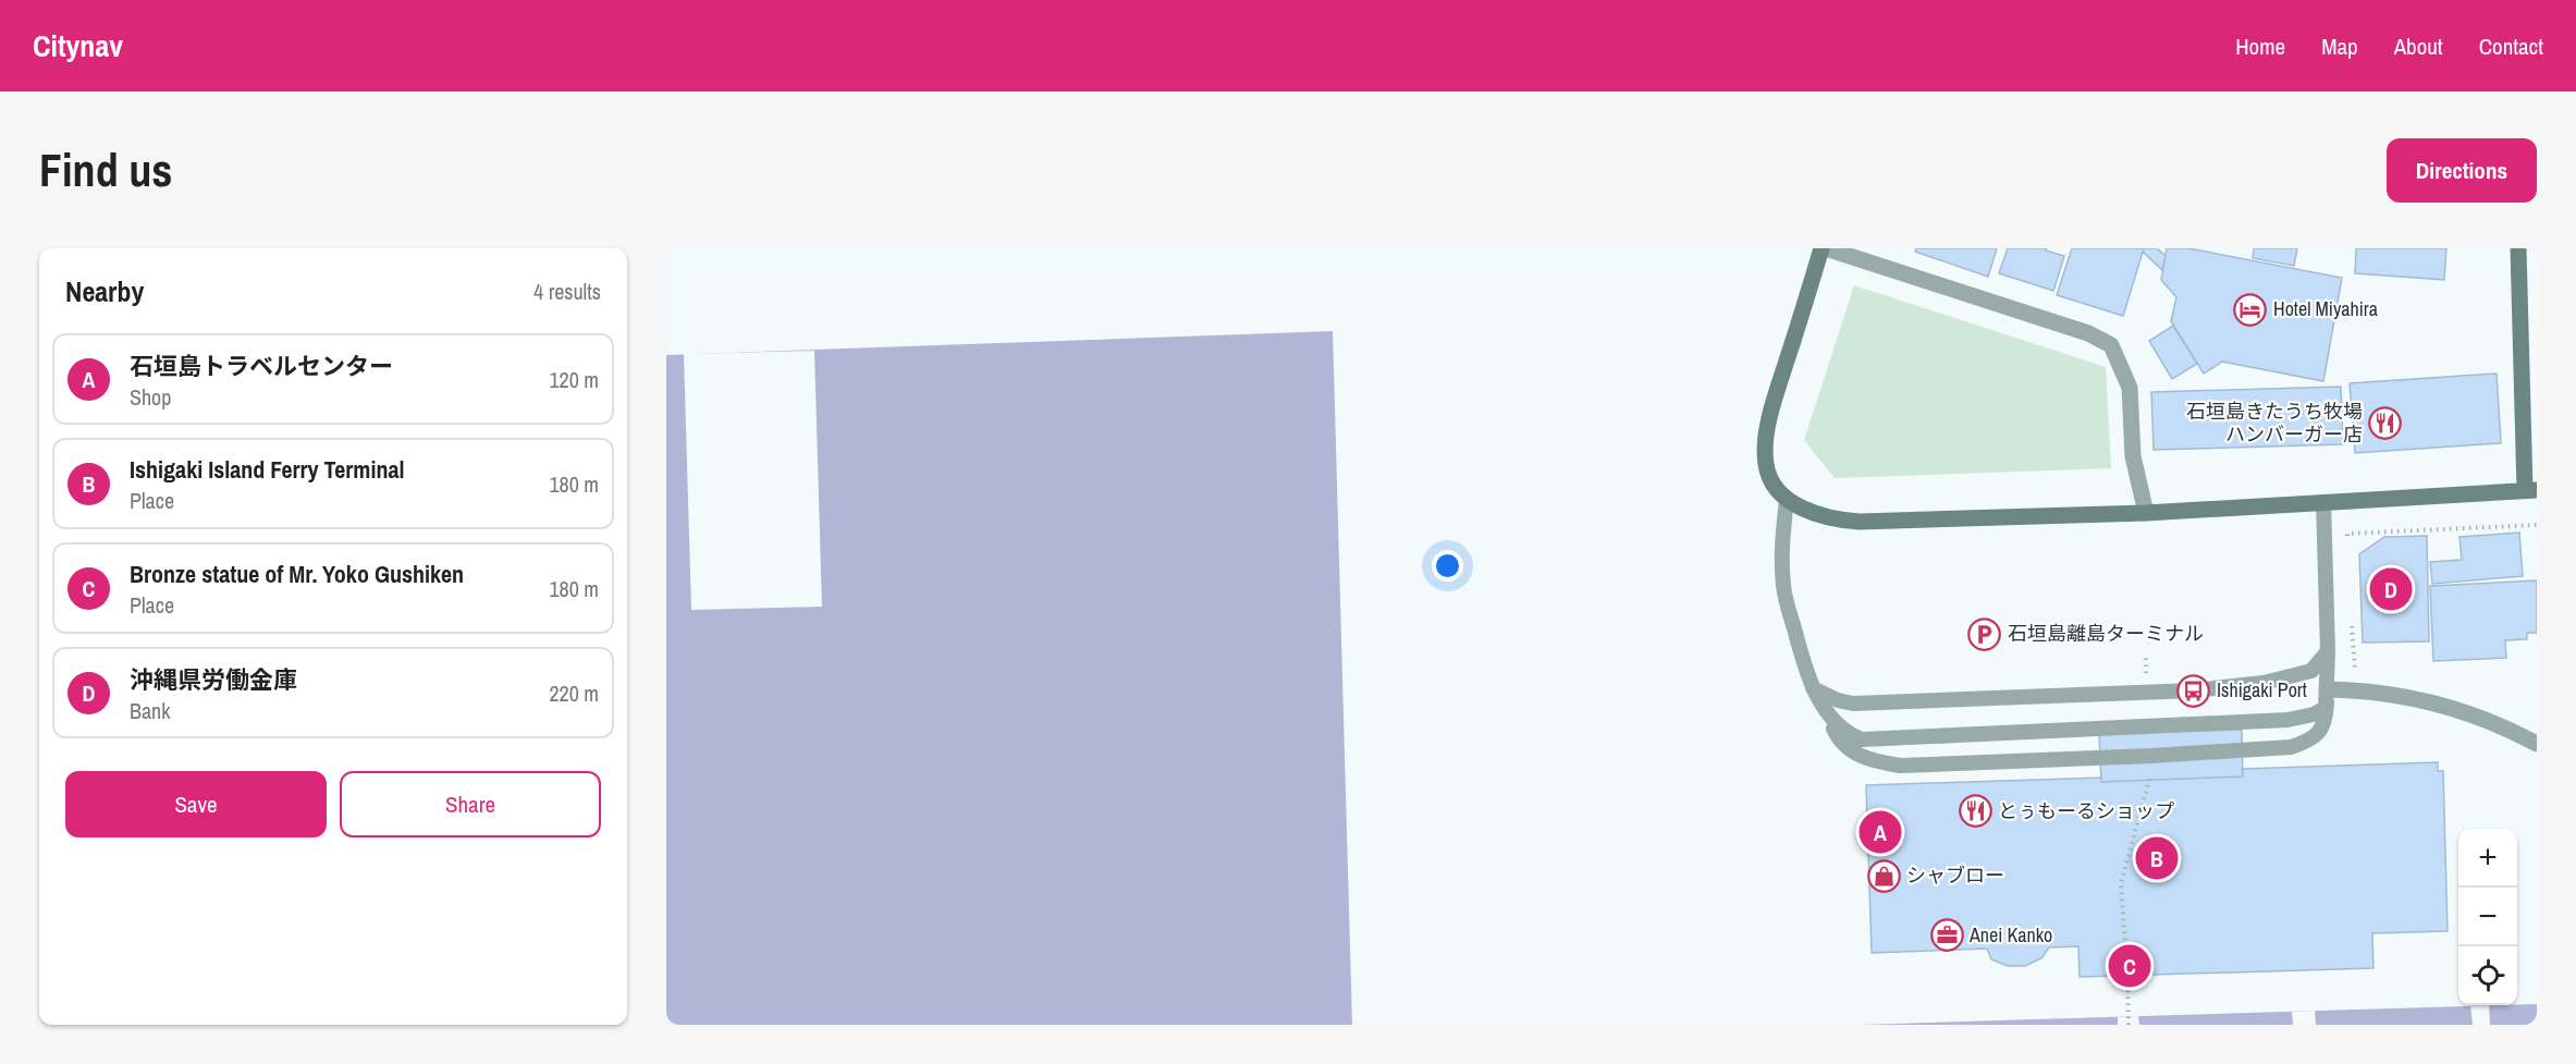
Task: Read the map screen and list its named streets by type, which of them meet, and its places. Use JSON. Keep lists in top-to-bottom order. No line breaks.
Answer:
{"places":{"hotel":["Hotel Miyahira"],"restaurant":["石垣島きたうち牧場 ハンバーガー店","とぅもーるショップ"],"parking":["石垣島離島ターミナル"],"bus stop":["Ishigaki Port"],"shop":["シャブロー"],"office":["Anei Kanko"]},"page":{"header":"Citynav","nav":["Home","Map","About","Contact"],"buttons":["Directions",["Save","Share"]],"title":"Find us","heading":["Nearby","4 results"],"list":[{"mark":"A","name":"石垣島トラベルセンター","note":"Shop","value":"120 m"},{"mark":"B","name":"Ishigaki Island Ferry Terminal","note":"Place","value":"180 m"},{"mark":"C","name":"Bronze statue of Mr. Yoko Gushiken","note":"Place","value":"180 m"},{"mark":"D","name":"沖縄県労働金庫","note":"Bank","value":"220 m"}],"pins":["D","A","B","C"],"map_buttons":["+","−"]}}
